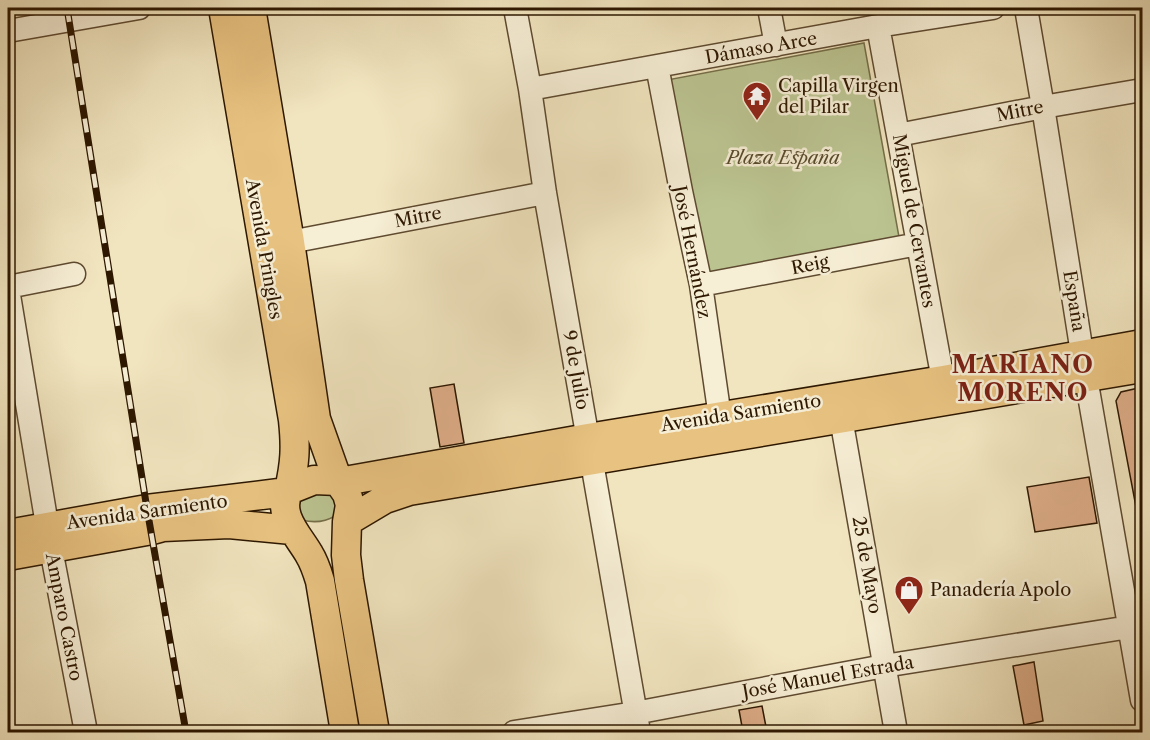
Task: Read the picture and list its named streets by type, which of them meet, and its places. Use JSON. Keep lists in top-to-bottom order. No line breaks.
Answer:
{"streets":{"main road":["Avenida Pringles","Avenida Sarmiento"],"street":["Dámaso Arce","Mitre","Miguel de Cervantes","José Hernández","Reig","España","9 de Julio","25 de Mayo","Amparo Castro","José Manuel Estrada"]},"crossings":[["Dámaso Arce","Miguel de Cervantes"],["Dámaso Arce","José Hernández"],["Dámaso Arce","9 de Julio"],["Mitre","Miguel de Cervantes"],["Mitre","Avenida Pringles"],["Mitre","España"],["Mitre","9 de Julio"],["Miguel de Cervantes","Reig"],["Miguel de Cervantes","Avenida Sarmiento"],["Avenida Pringles","Avenida Sarmiento"],["José Hernández","Reig"],["José Hernández","Avenida Sarmiento"],["España","Avenida Sarmiento"],["España","José Manuel Estrada"],["9 de Julio","Avenida Sarmiento"],["9 de Julio","José Manuel Estrada"],["Avenida Sarmiento","25 de Mayo"],["Avenida Sarmiento","Amparo Castro"],["25 de Mayo","José Manuel Estrada"]],"districts":["MARIANO MORENO"],"parks":["Plaza España"],"places":{"temple":["Capilla Virgen del Pilar"],"shop":["Panadería Apolo"]}}
